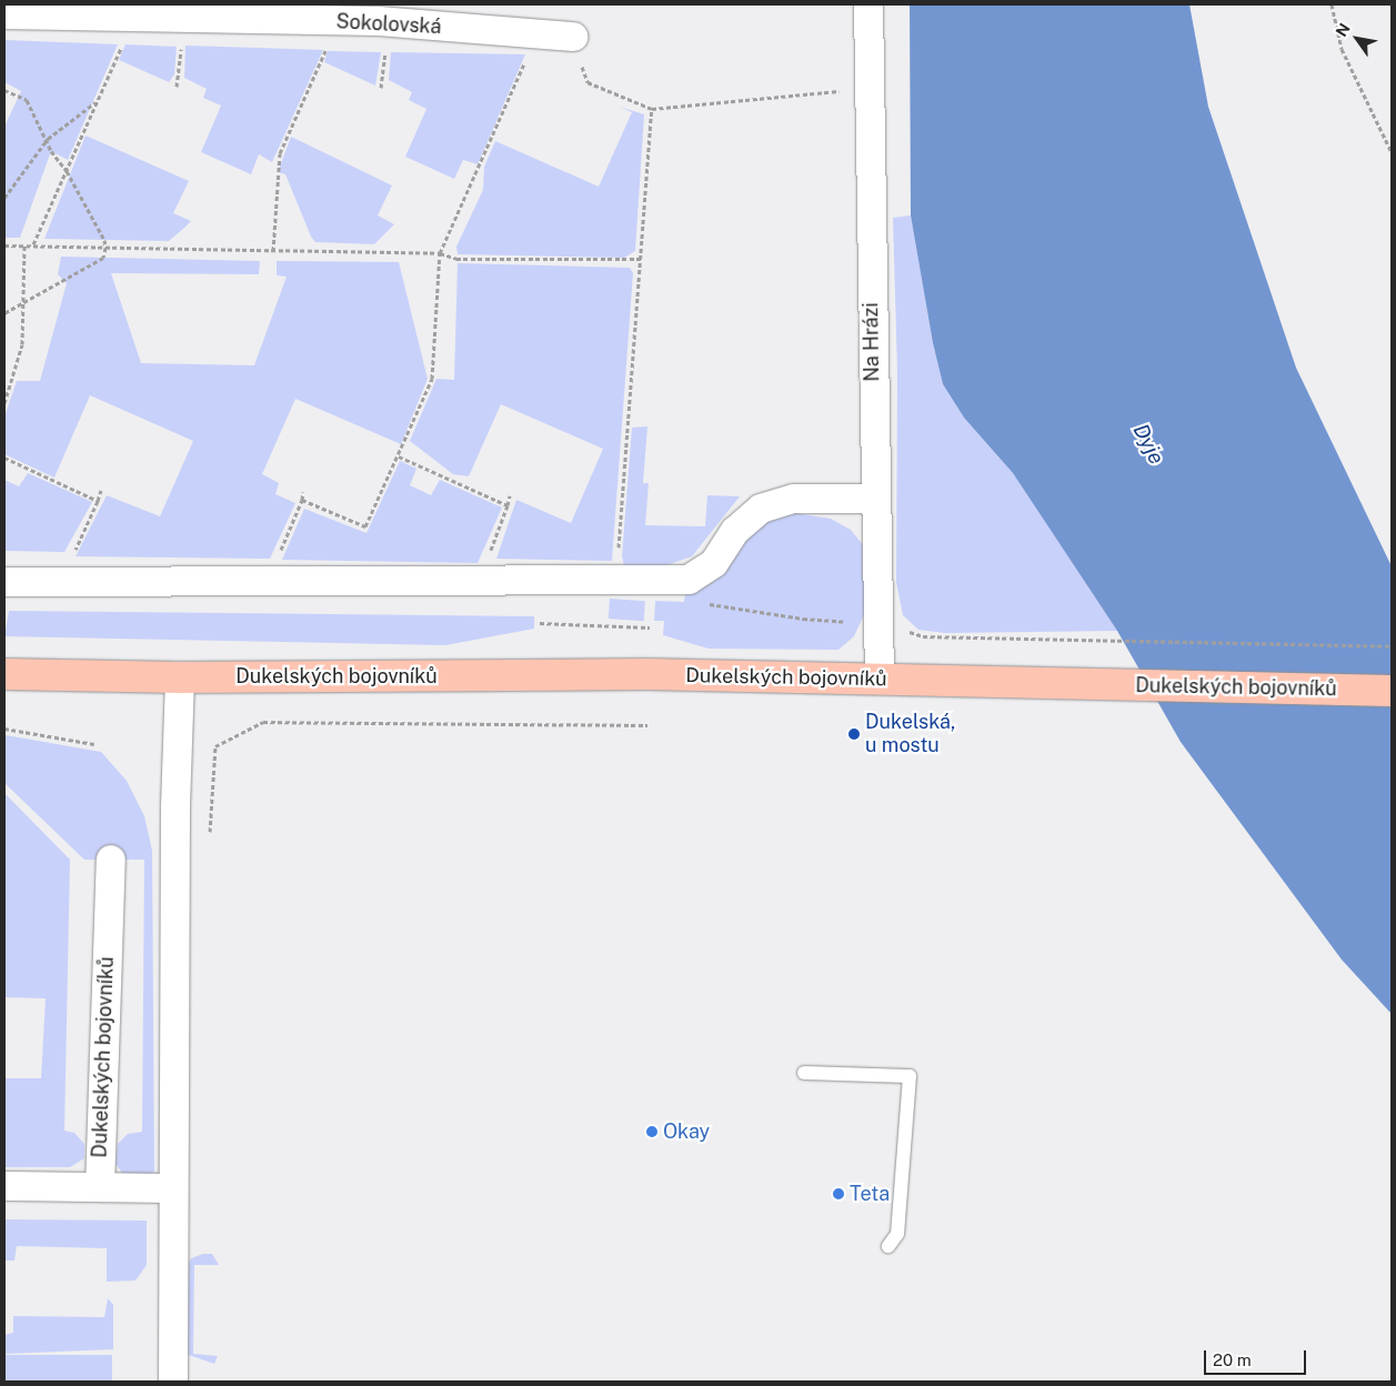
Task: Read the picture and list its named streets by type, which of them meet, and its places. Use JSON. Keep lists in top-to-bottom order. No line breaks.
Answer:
{"streets":{"main road":["Dukelských bojovníků"],"street":["Sokolovská","Na Hrázi"]},"crossings":[["Na Hrázi","Dukelských bojovníků"]],"water":["Dyje"],"places":["Dukelská, u mostu","Okay","Teta"],"scale_bar":"20 m","north":"top left"}
